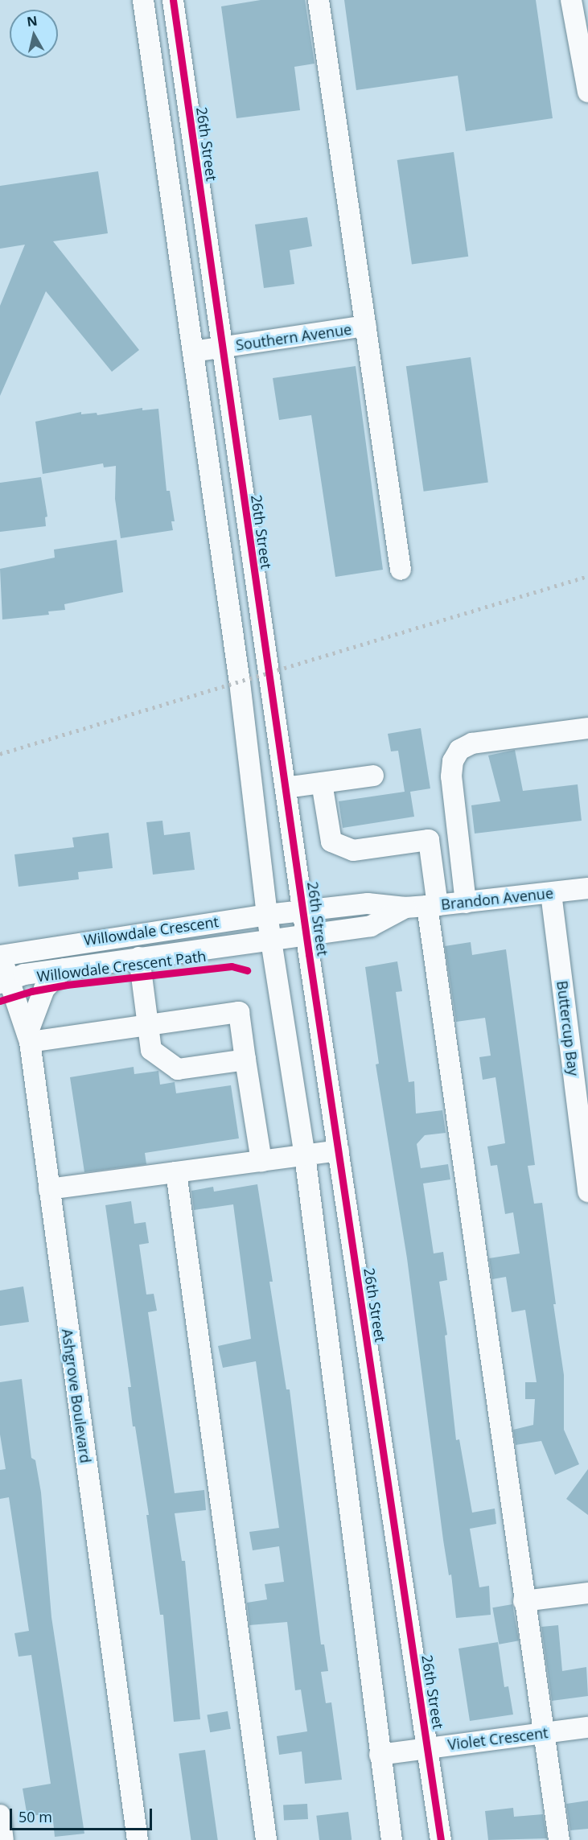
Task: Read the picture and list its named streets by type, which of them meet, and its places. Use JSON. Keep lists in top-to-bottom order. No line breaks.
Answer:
{"streets":{"street":["26th Street","Southern Avenue","Brandon Avenue","Willowdale Crescent","Buttercup Bay","Ashgrove Boulevard","Violet Crescent"],"cycle path":["Willowdale Crescent Path"]},"crossings":[["26th Street","Southern Avenue"],["26th Street","Brandon Avenue"],["26th Street","Willowdale Crescent"],["26th Street","Violet Crescent"],["Brandon Avenue","Willowdale Crescent"],["Brandon Avenue","Buttercup Bay"],["Willowdale Crescent","Ashgrove Boulevard"]],"scale_bar":"50 m","north":"top"}
